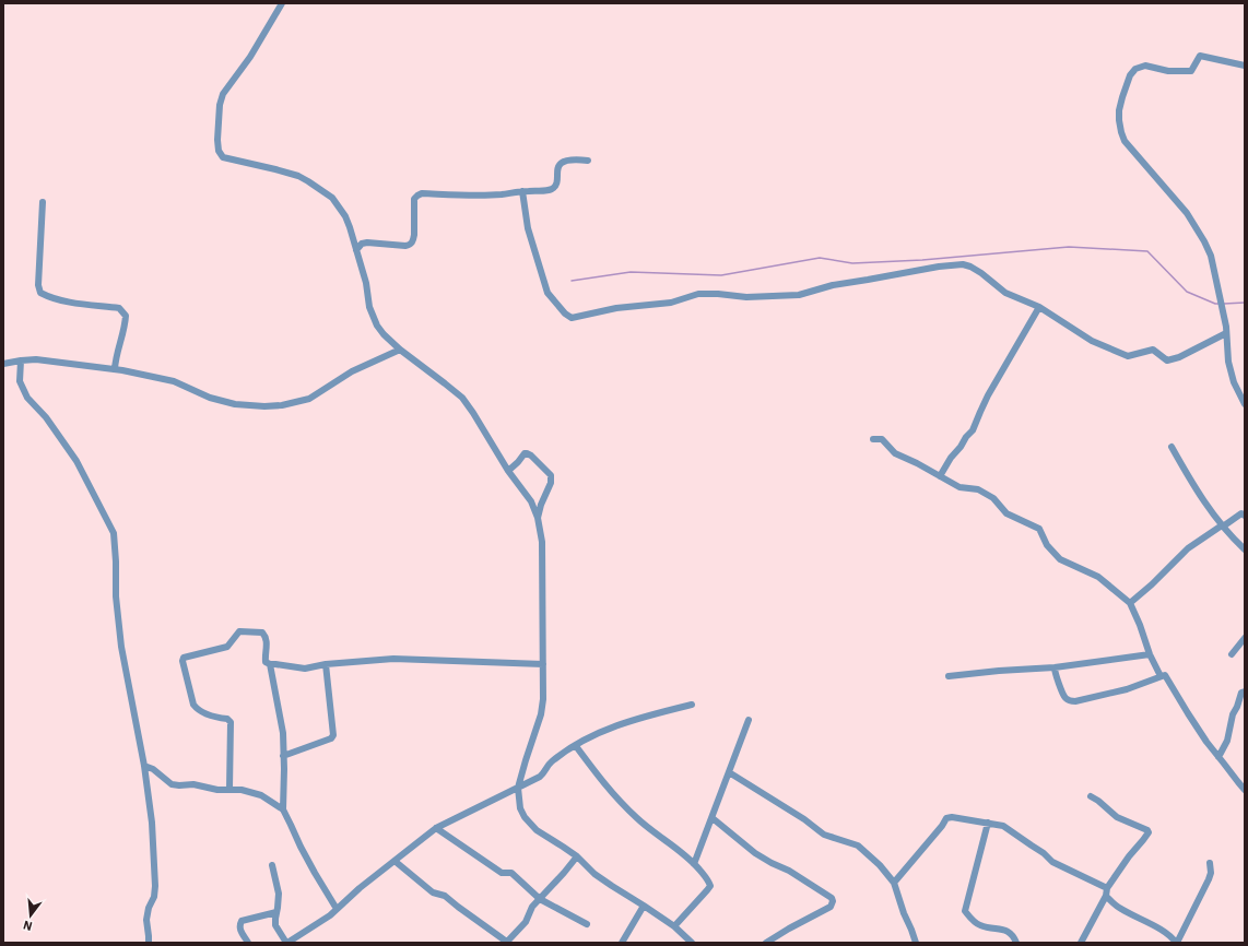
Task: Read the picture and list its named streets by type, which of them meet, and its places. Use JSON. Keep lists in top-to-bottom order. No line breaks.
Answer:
{"north":"bottom"}
